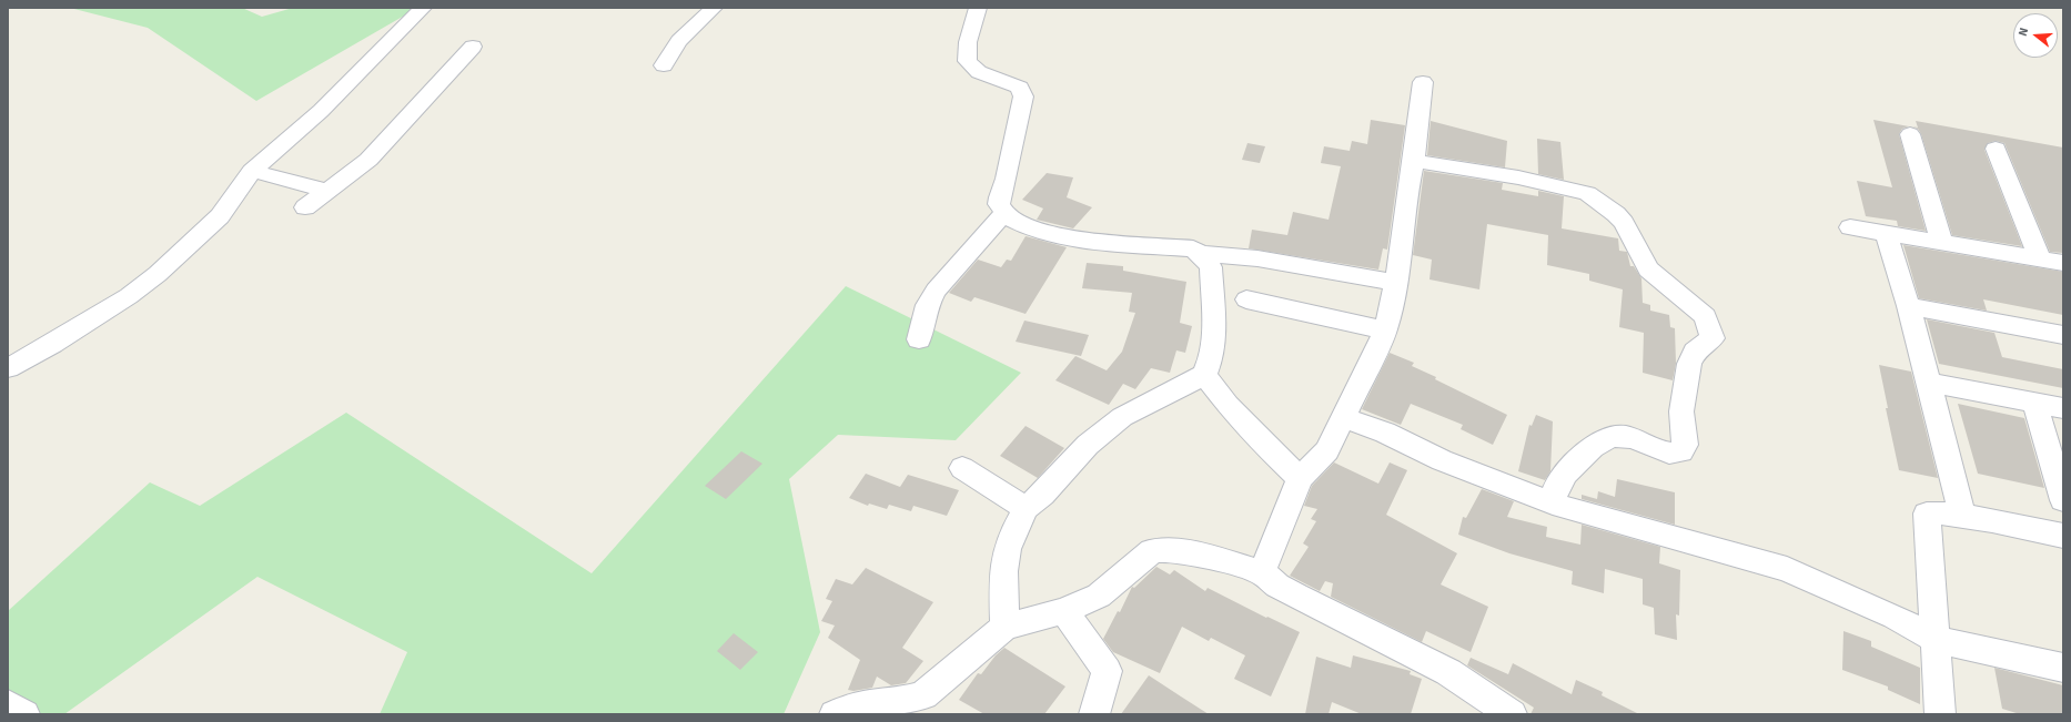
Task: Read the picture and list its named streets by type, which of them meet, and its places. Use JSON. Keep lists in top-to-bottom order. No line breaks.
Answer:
{"north":"left"}
